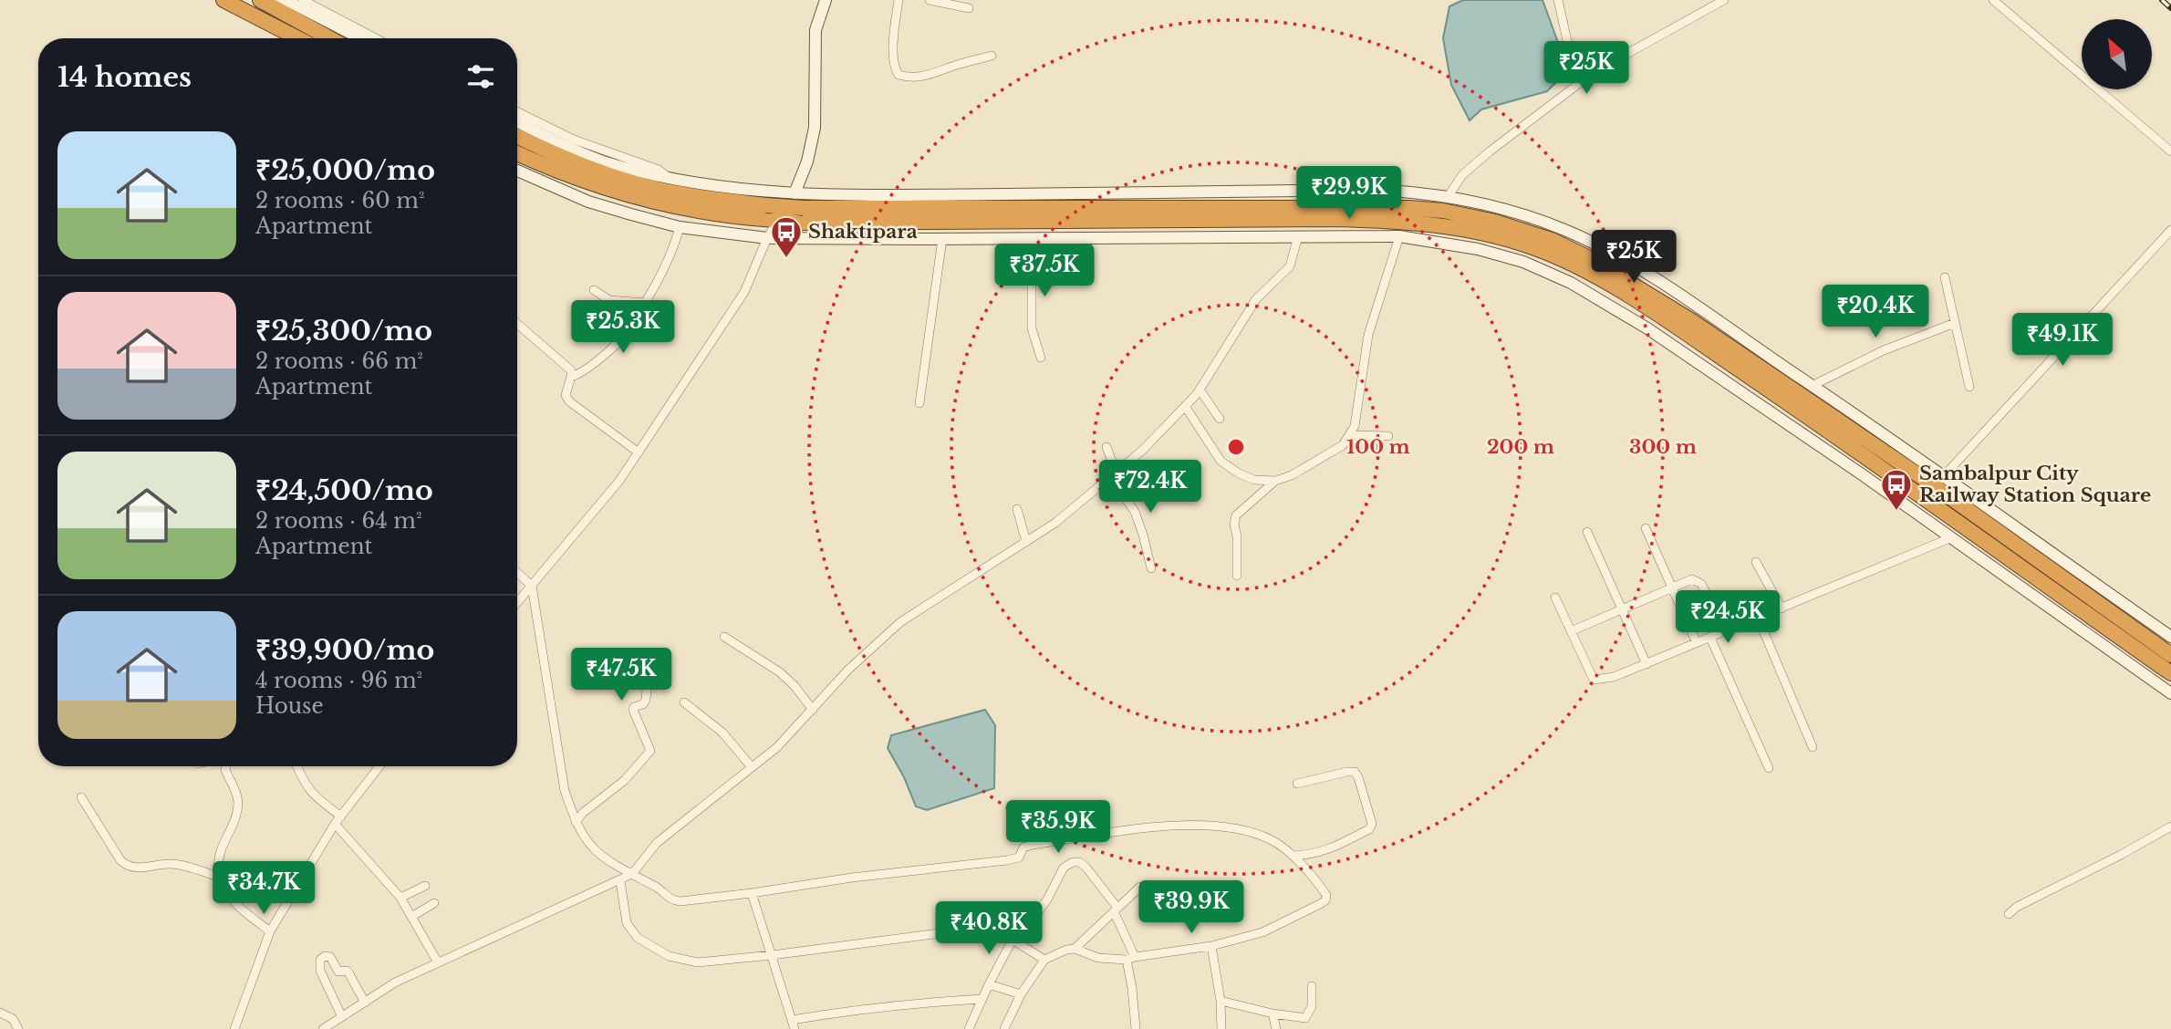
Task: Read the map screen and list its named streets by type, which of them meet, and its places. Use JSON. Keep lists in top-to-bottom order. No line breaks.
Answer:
{"places":{"bus stop":["Shaktipara","Sambalpur City Railway Station Square"]},"north":"top left","page":{"heading":"14 homes","price":["₹25K","₹29.9K","₹25K","₹37.5K","₹20.4K","₹25.3K","₹49.1K","₹72.4K","₹24.5K","₹47.5K","₹35.9K","₹34.7K","₹39.9K","₹40.8K"],"list":[{"name":"₹25,000/mo","note":"2 rooms · 60 m² · Apartment"},{"name":"₹25,300/mo","note":"2 rooms · 66 m² · Apartment"},{"name":"₹24,500/mo","note":"2 rooms · 64 m² · Apartment"},{"name":"₹39,900/mo","note":"4 rooms · 96 m² · House"}]},"rings":["100 m","200 m","300 m"]}
